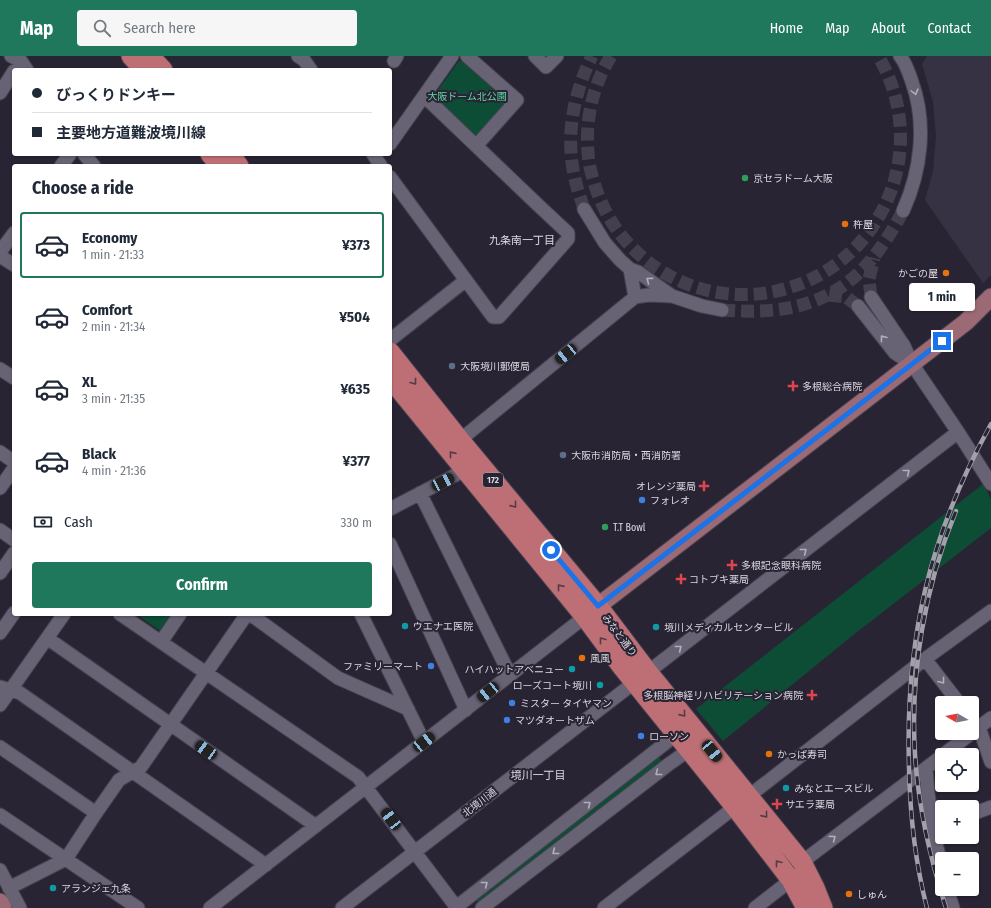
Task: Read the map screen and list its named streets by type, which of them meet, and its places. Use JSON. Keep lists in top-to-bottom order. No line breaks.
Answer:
{"streets":{"highway":["172","みなと通り"],"street":["北境川通"]},"crossings":[["みなと通り","北境川通"]],"one_way":["北境川通"],"districts":["九条南一丁目","境川一丁目"],"parks":["大阪ドーム北公園"],"places":{"other":["京セラドーム大阪","杵屋","かごの屋","大阪境川郵便局","大阪市消防局・西消防署","フォレオ","T.T Bowl","ウエナエ医院","境川メディカルセンタービル","風風","ファミリーマート","ハイハットアベニュー","ローズコート境川","ミスター タイヤマン","マツダオートザム","ローソン","かっぱ寿司","みなとエースビル","アランジェ九条","しゅん"],"health":["多根総合病院","オレンジ薬局","多根記念眼科病院","コトブキ薬局","多根脳神経リハビリテーション病院","サエラ薬局"]},"north":"left","page":{"header":"Map","search":"Search here","nav":["Home","Map","About","Contact"],"banner":["びっくりドンキー","主要地方道難波境川線"],"heading":"Choose a ride","list":[{"name":"Economy","note":"1 min · 21:33","value":"¥373"},{"name":"Comfort","note":"2 min · 21:34","value":"¥504"},{"name":"XL","note":"3 min · 21:35","value":"¥635"},{"name":"Black","note":"4 min · 21:36","value":"¥377"}],"bubble":"1 min","pay":["Cash","330 m"],"buttons":"Confirm","map_buttons":["+","−"]}}
